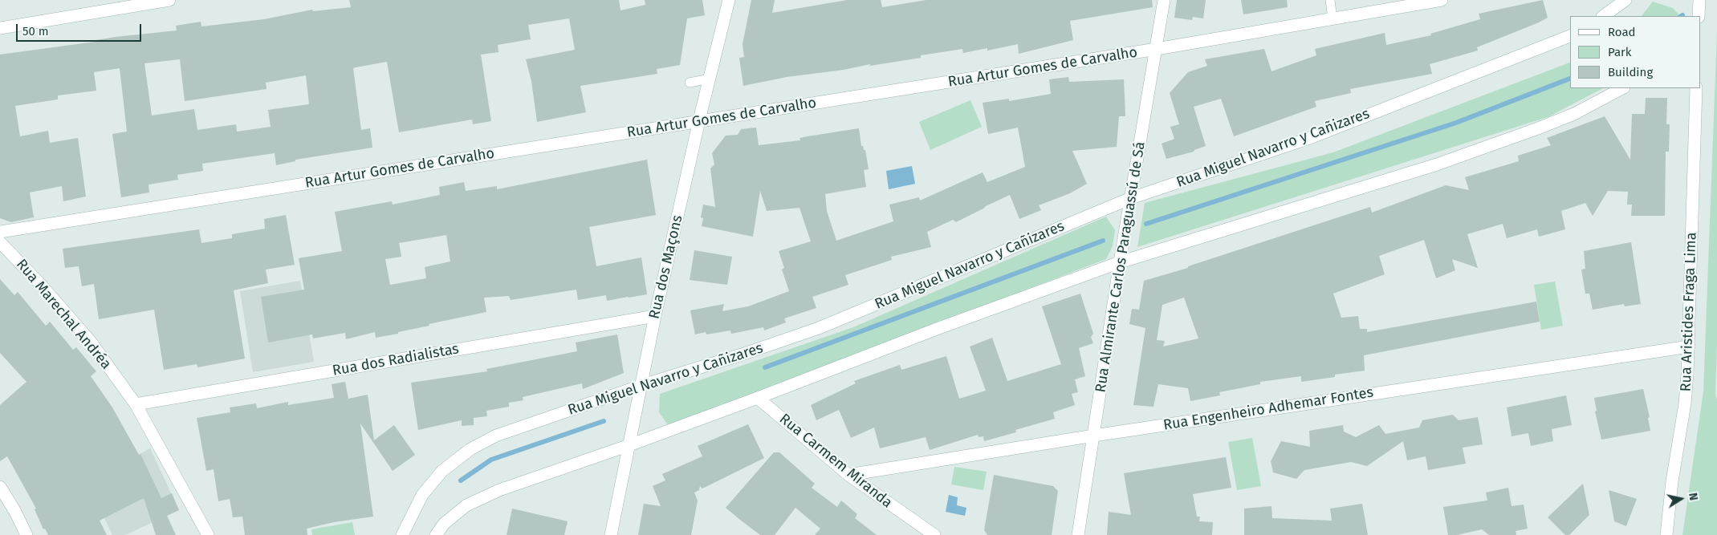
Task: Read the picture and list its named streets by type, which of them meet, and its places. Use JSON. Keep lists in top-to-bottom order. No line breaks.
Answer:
{"streets":{"street":["Rua Artur Gomes de Carvalho","Rua Miguel Navarro y Cañizares","Rua dos Maçons","Rua Almirante Carlos Paraguassú de Sá","Rua Aristides Fraga Lima","Rua Marechal Andréa","Rua dos Radialistas","Rua Engenheiro Adhemar Fontes","Rua Carmem Miranda"]},"crossings":[["Rua Artur Gomes de Carvalho","Rua dos Maçons"],["Rua Artur Gomes de Carvalho","Rua Almirante Carlos Paraguassú de Sá"],["Rua Miguel Navarro y Cañizares","Rua dos Maçons"],["Rua Miguel Navarro y Cañizares","Rua Almirante Carlos Paraguassú de Sá"],["Rua dos Maçons","Rua dos Radialistas"],["Rua Almirante Carlos Paraguassú de Sá","Rua Engenheiro Adhemar Fontes"],["Rua Aristides Fraga Lima","Rua Engenheiro Adhemar Fontes"],["Rua Marechal Andréa","Rua dos Radialistas"],["Rua Engenheiro Adhemar Fontes","Rua Carmem Miranda"]],"legend":["Road","Park","Building"],"scale_bar":"50 m","north":"right"}
